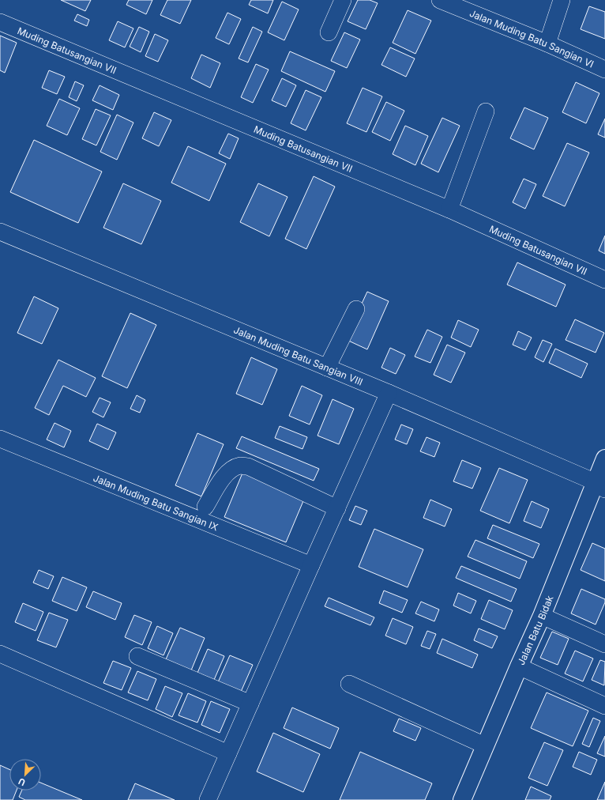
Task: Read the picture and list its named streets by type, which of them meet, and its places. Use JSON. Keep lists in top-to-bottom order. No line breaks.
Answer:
{"streets":{"street":["Jalan Muding Batu Sangian VI","Muding Batusangian VII","Jalan Muding Batu Sangian VIII","Jalan Muding Batu Sangian IX","Jalan Batu Bidak"]},"crossings":[["Jalan Muding Batu Sangian VIII","Jalan Batu Bidak"]],"north":"bottom left"}
